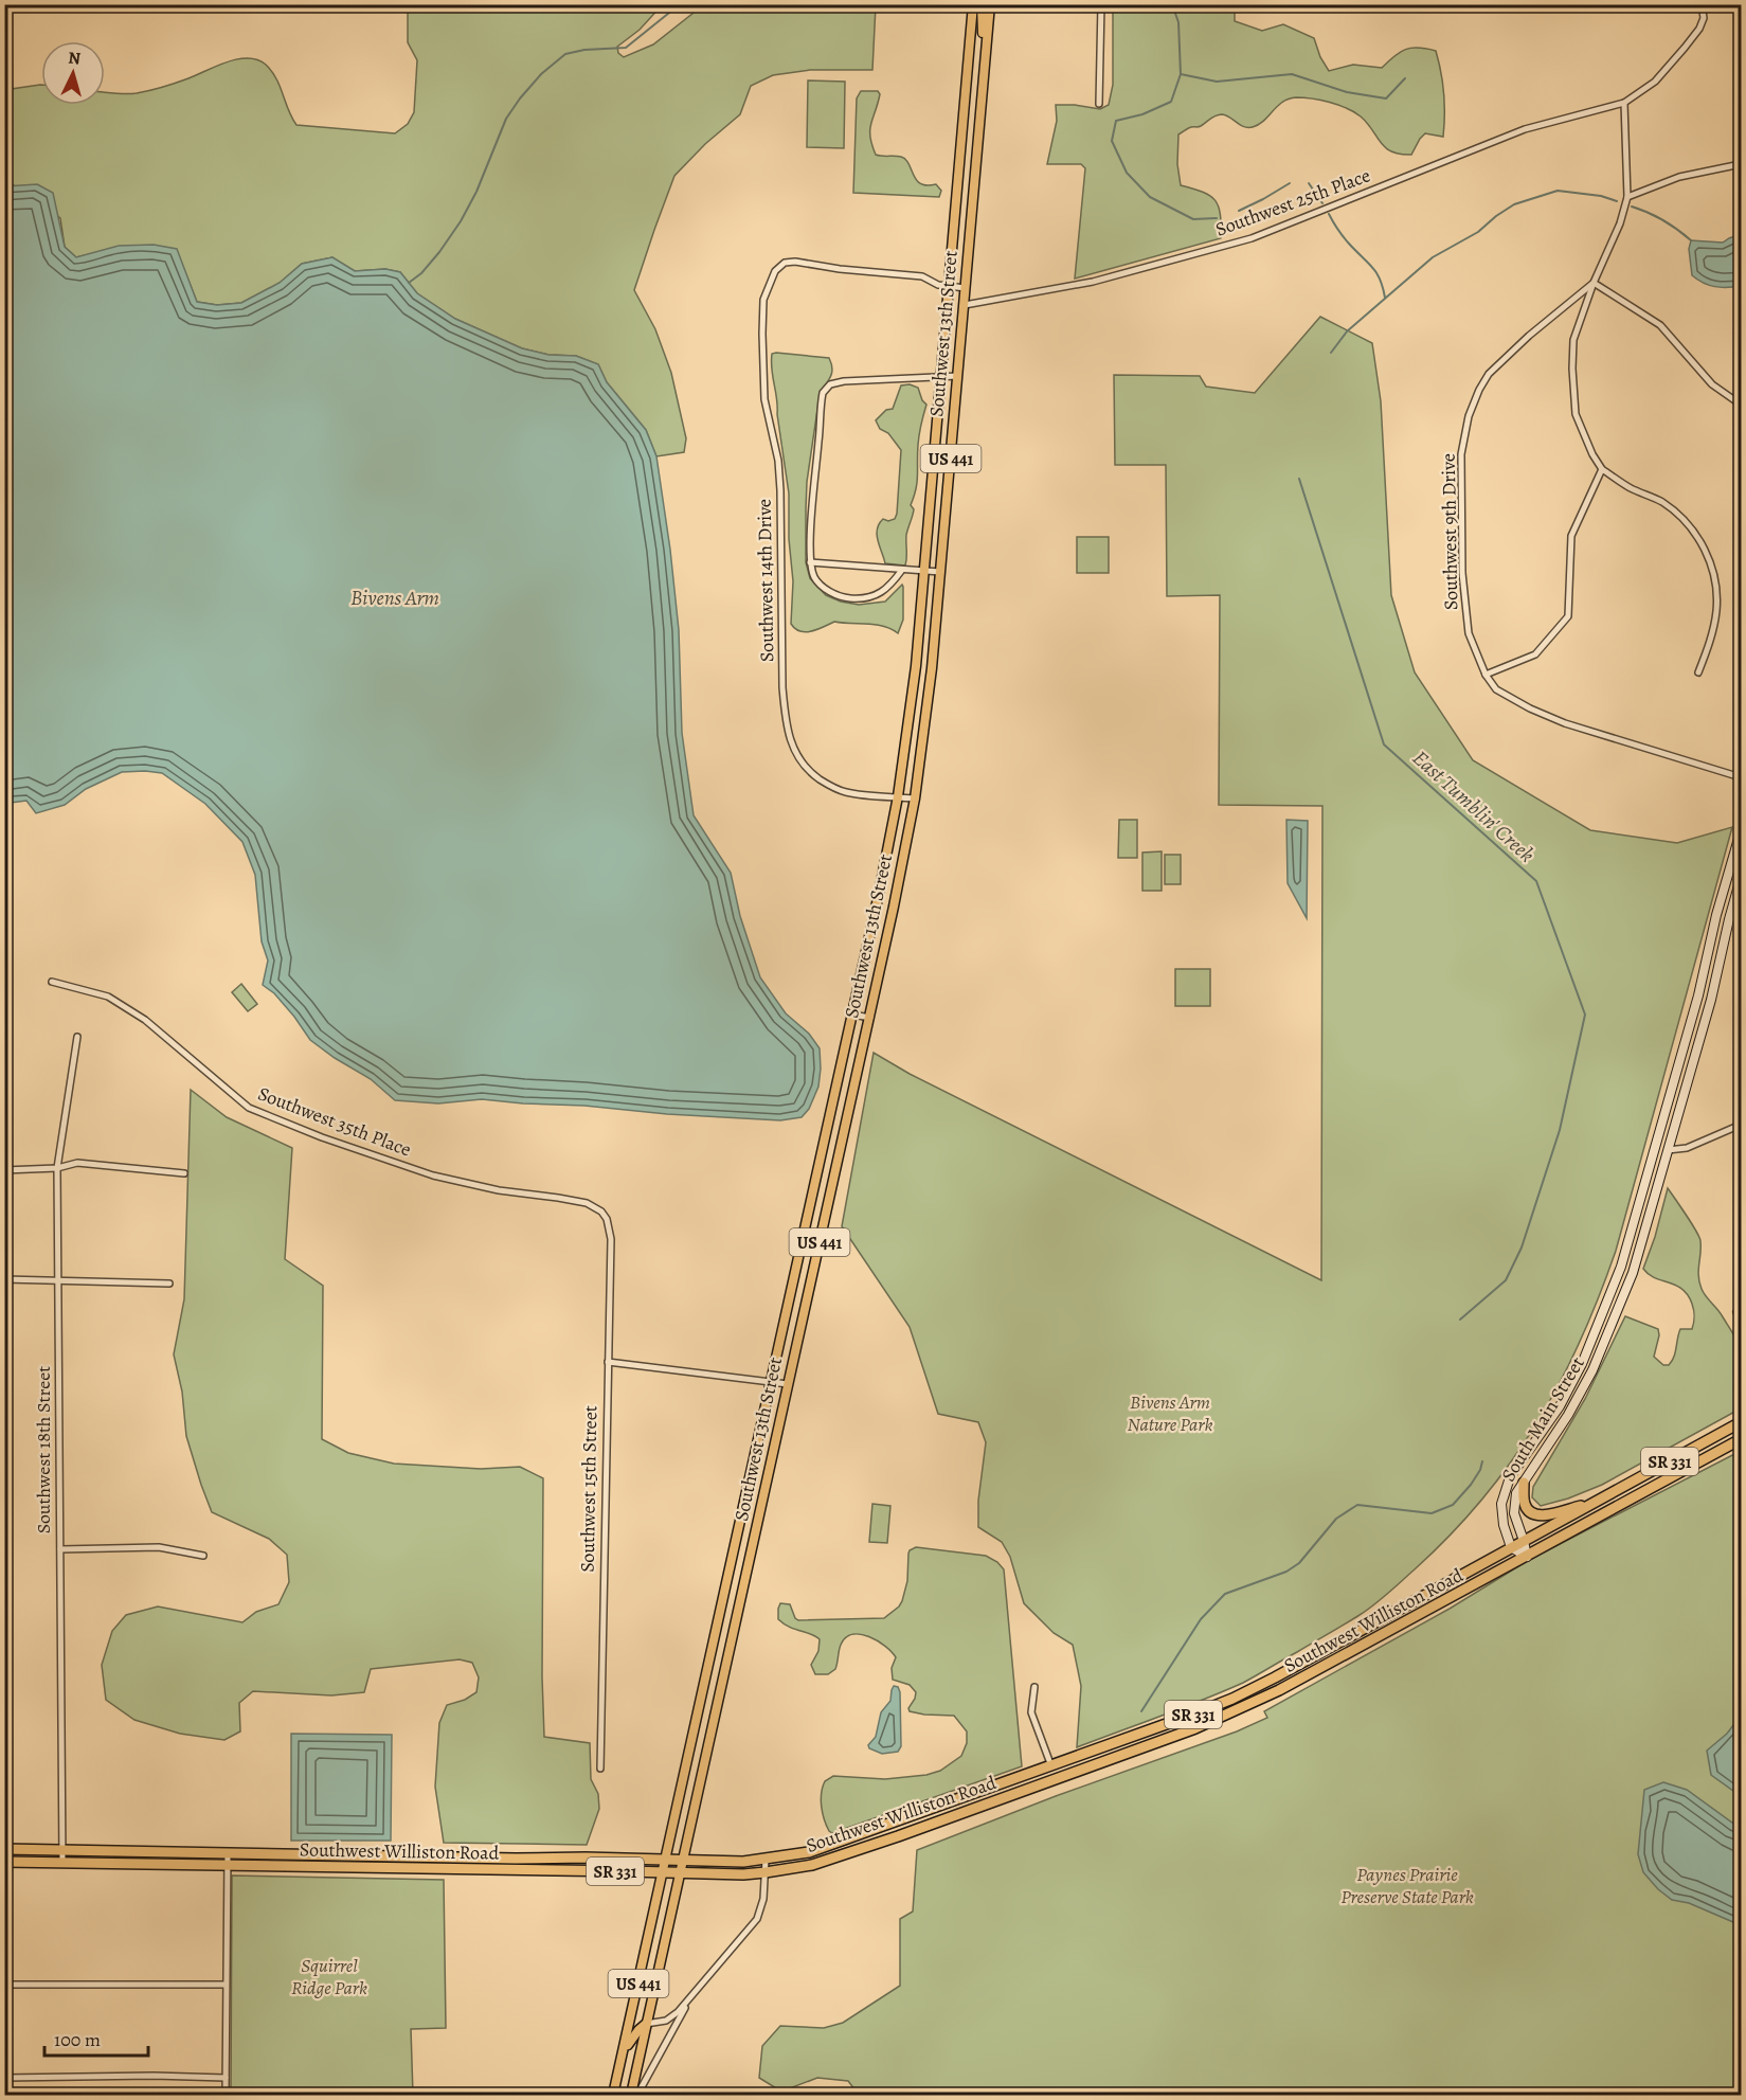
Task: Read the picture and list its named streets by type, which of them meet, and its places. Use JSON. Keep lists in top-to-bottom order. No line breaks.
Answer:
{"streets":{"highway":["SR 331","Southwest Williston Road"],"main road":["Southwest 13th Street","US 441","South Main Street"],"street":["Southwest 25th Place","Southwest 9th Drive","Southwest 14th Drive","Southwest 35th Place","Southwest 18th Street","Southwest 15th Street"]},"crossings":[["Southwest 25th Place","Southwest 13th Street"],["Southwest 13th Street","US 441"],["Southwest 13th Street","Southwest 14th Drive"],["Southwest 13th Street","Southwest Williston Road"],["US 441","Southwest Williston Road"],["Southwest 35th Place","Southwest 15th Street"],["South Main Street","SR 331"],["South Main Street","Southwest Williston Road"],["Southwest 18th Street","Southwest Williston Road"],["SR 331","Southwest Williston Road"]],"water":["Bivens Arm","East Tumblin' Creek"],"parks":["Bivens Arm Nature Park","Paynes Prairie Preserve State Park","Squirrel Ridge Park"],"scale_bar":"100 m","north":"top"}
